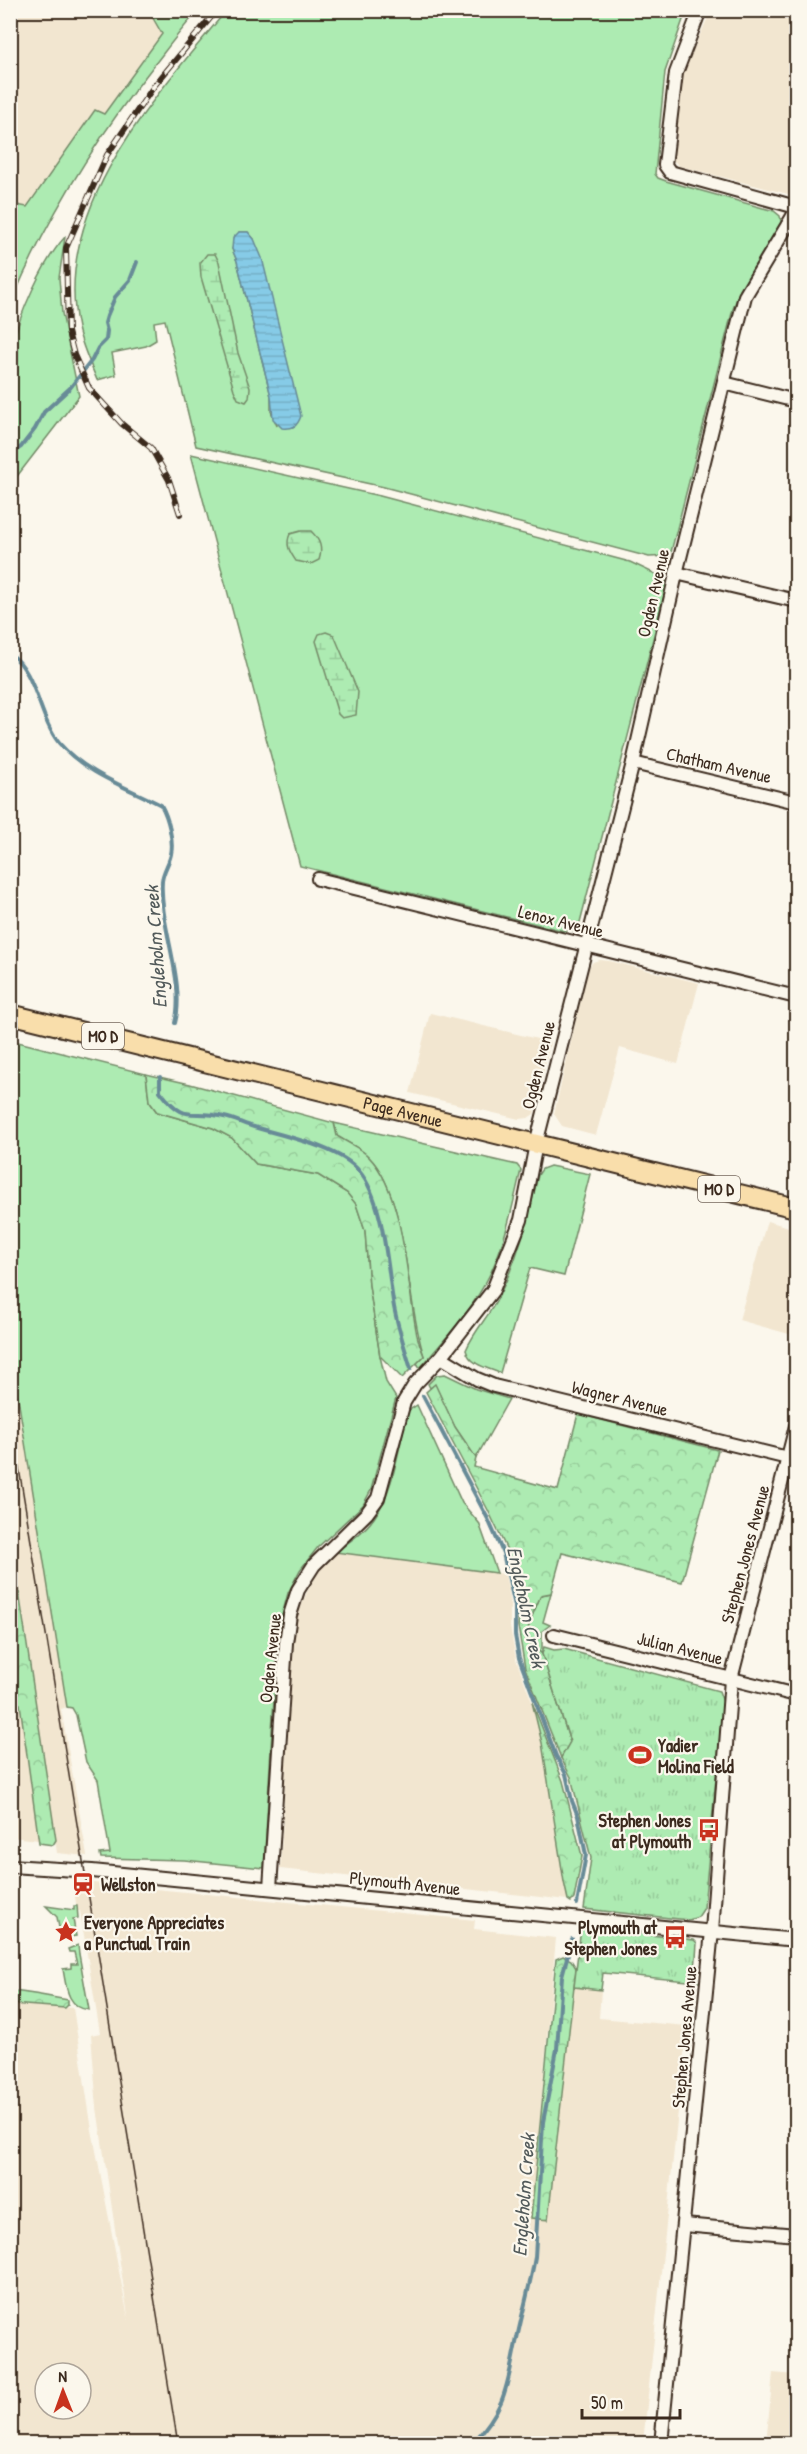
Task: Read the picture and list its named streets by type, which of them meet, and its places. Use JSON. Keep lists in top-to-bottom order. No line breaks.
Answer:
{"streets":{"main road":["MO D","Page Avenue"],"street":["Ogden Avenue","Chatham Avenue","Lenox Avenue","Wagner Avenue","Stephen Jones Avenue","Julian Avenue","Plymouth Avenue"]},"crossings":[["Ogden Avenue","Chatham Avenue"],["Ogden Avenue","Lenox Avenue"],["Ogden Avenue","Page Avenue"],["Ogden Avenue","Wagner Avenue"],["Ogden Avenue","Plymouth Avenue"],["Wagner Avenue","Stephen Jones Avenue"],["Stephen Jones Avenue","Julian Avenue"],["Stephen Jones Avenue","Plymouth Avenue"]],"water":["Engleholm Creek"],"places":{"sports":["Yadier Molina Field"],"bus stop":["Stephen Jones at Plymouth","Plymouth at Stephen Jones"],"station":["Wellston"],"place":["Everyone Appreciates a Punctual Train"]},"scale_bar":"50 m","north":"top"}
